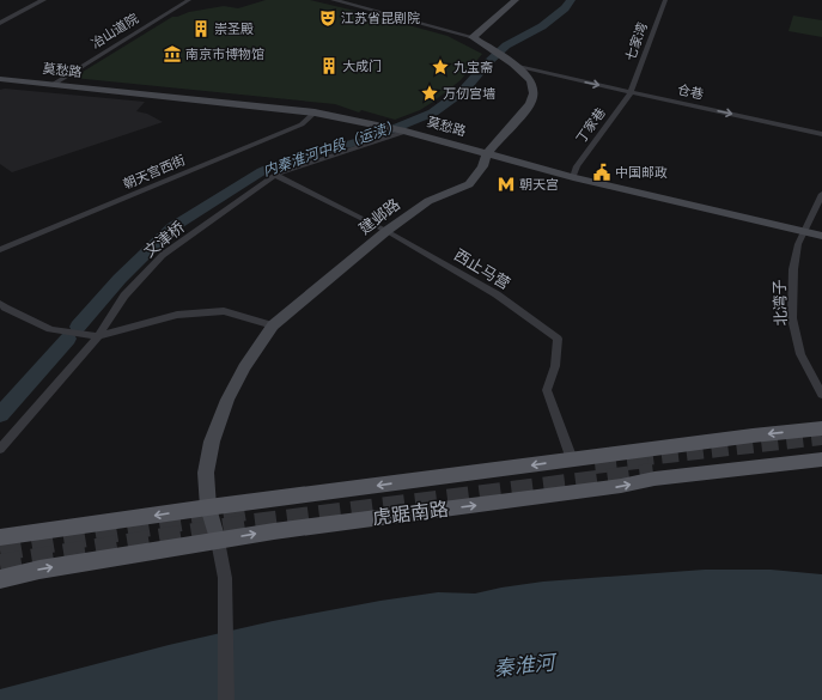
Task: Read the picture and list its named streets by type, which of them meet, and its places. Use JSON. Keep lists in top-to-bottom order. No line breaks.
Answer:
{"streets":{"main road":["莫愁路","建邺路","虎踞南路"],"street":["冶山道院","七家湾","仓巷","丁家巷","朝天宫西街","文津桥","西止马营","北湾子"]},"crossings":[["冶山道院","莫愁路"],["七家湾","仓巷"],["七家湾","丁家巷"],["莫愁路","丁家巷"],["莫愁路","朝天宫西街"],["莫愁路","建邺路"],["莫愁路","文津桥"],["莫愁路","北湾子"],["仓巷","丁家巷"],["仓巷","建邺路"],["建邺路","西止马营"],["建邺路","虎踞南路"],["文津桥","西止马营"],["西止马营","虎踞南路"]],"one_way":["仓巷"],"water":["内秦淮河中段（运渎）","秦淮河"],"places":{"theatre":["江苏省昆剧院"],"building":["崇圣殿","大成门"],"museum":["南京市博物馆"],"place":["九宝斋","万仞宫墙"],"public building":["中国邮政"],"metro station":["朝天宫"]}}
